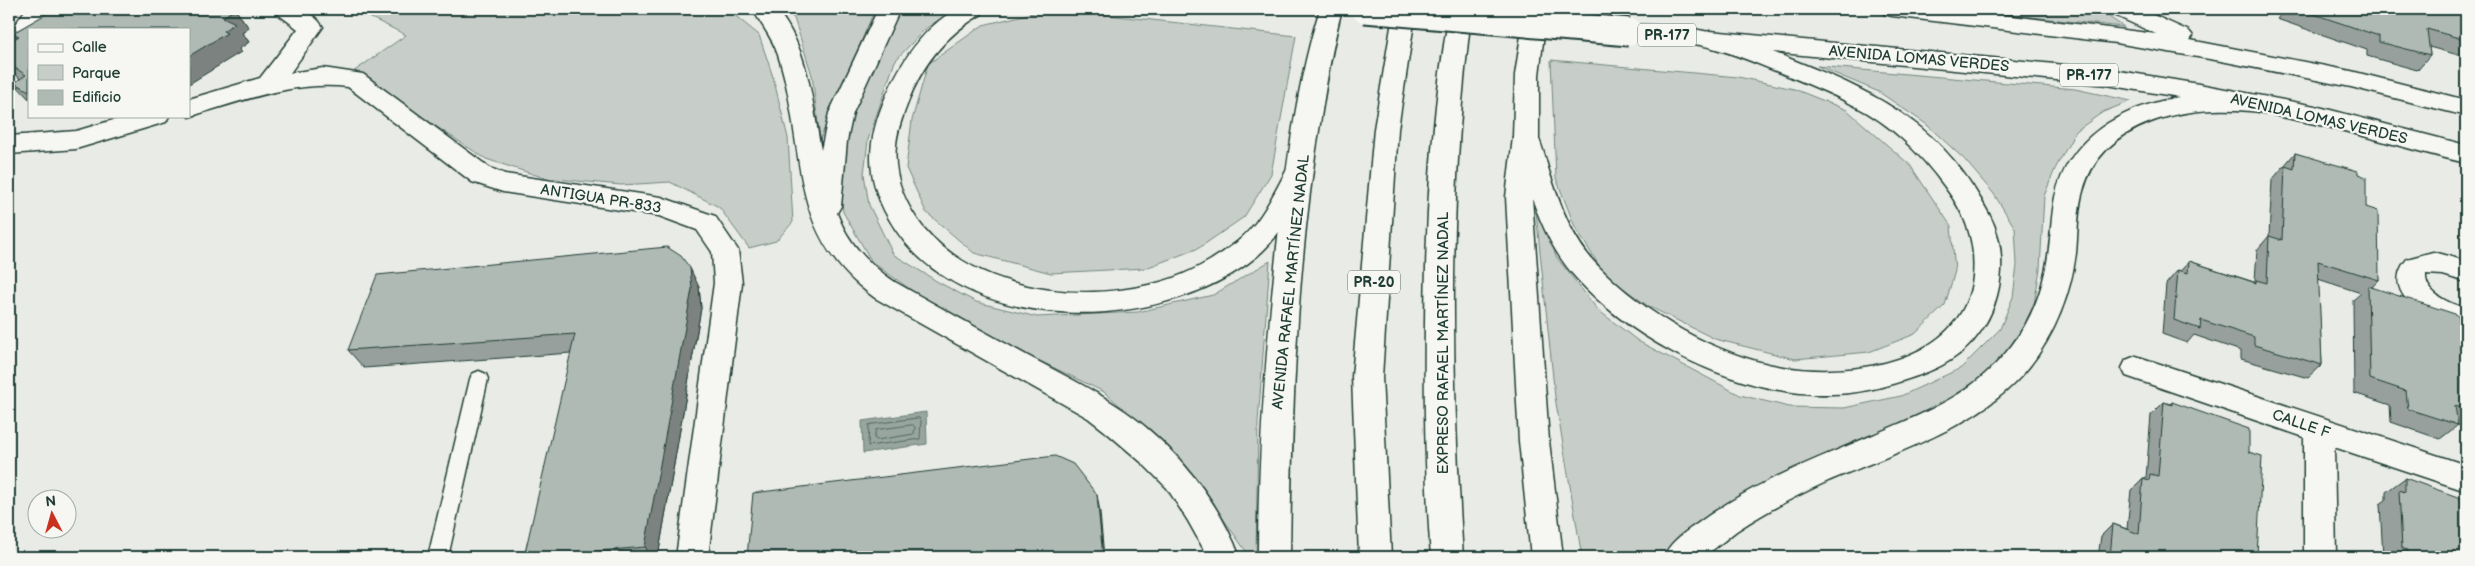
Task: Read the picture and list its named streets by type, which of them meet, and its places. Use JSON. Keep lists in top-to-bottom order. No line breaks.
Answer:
{"streets":{"main road":["PR-177","AVENIDA LOMAS VERDES","ANTIGUA PR-833","AVENIDA RAFAEL MARTÍNEZ NADAL","PR-20","EXPRESO RAFAEL MARTÍNEZ NADAL","CALLE F"]},"legend":["Calle","Parque","Edificio"],"north":"top"}
